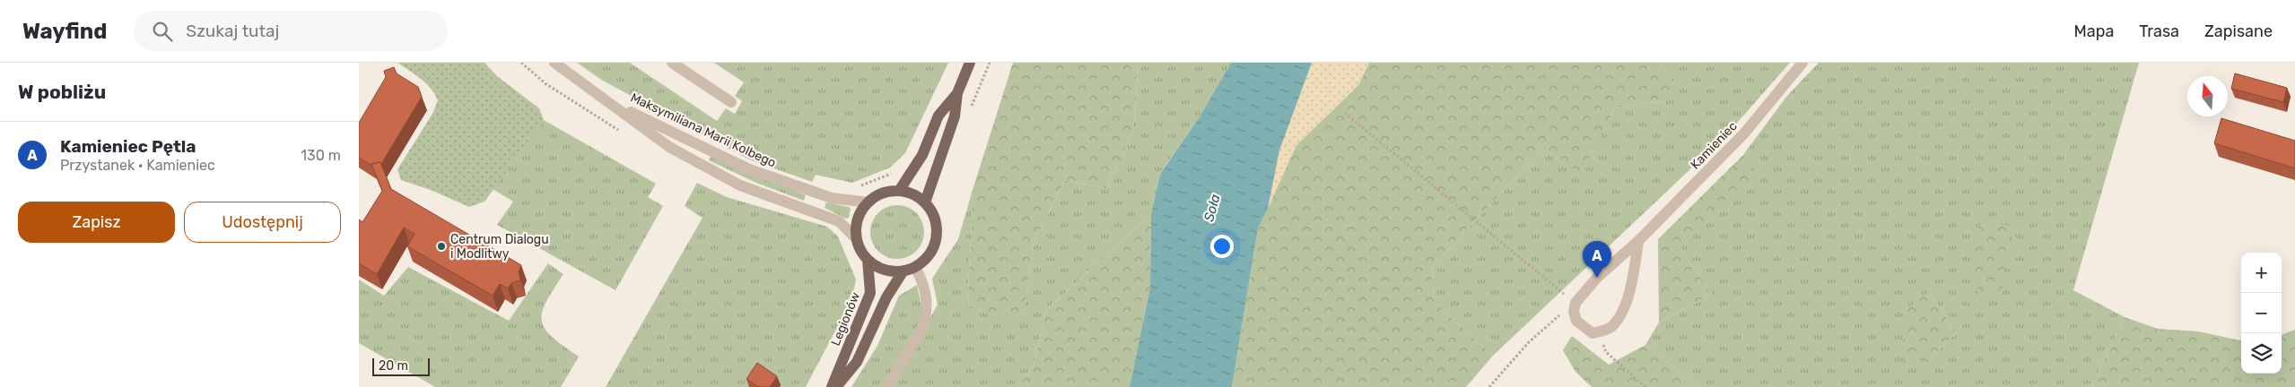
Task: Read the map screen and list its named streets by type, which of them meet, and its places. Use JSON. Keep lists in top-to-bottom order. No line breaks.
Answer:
{"streets":{"main road":["Legionów"],"street":["Maksymiliana Marii Kolbego","Kamieniec"]},"crossings":[["Maksymiliana Marii Kolbego","Legionów"]],"water":["Soła"],"places":["Centrum Dialogu i Modlitwy"],"scale_bar":"20 m","north":"top","page":{"header":"Wayfind","search":"Szukaj tutaj","nav":["Mapa","Trasa","Zapisane"],"heading":"W pobliżu","list":[{"mark":"A","name":"Kamieniec Pętla","note":"Przystanek · Kamieniec","value":"130 m"}],"buttons":["Zapisz","Udostępnij"],"pins":"A","map_buttons":["+","−"],"scale":"20 m"}}
